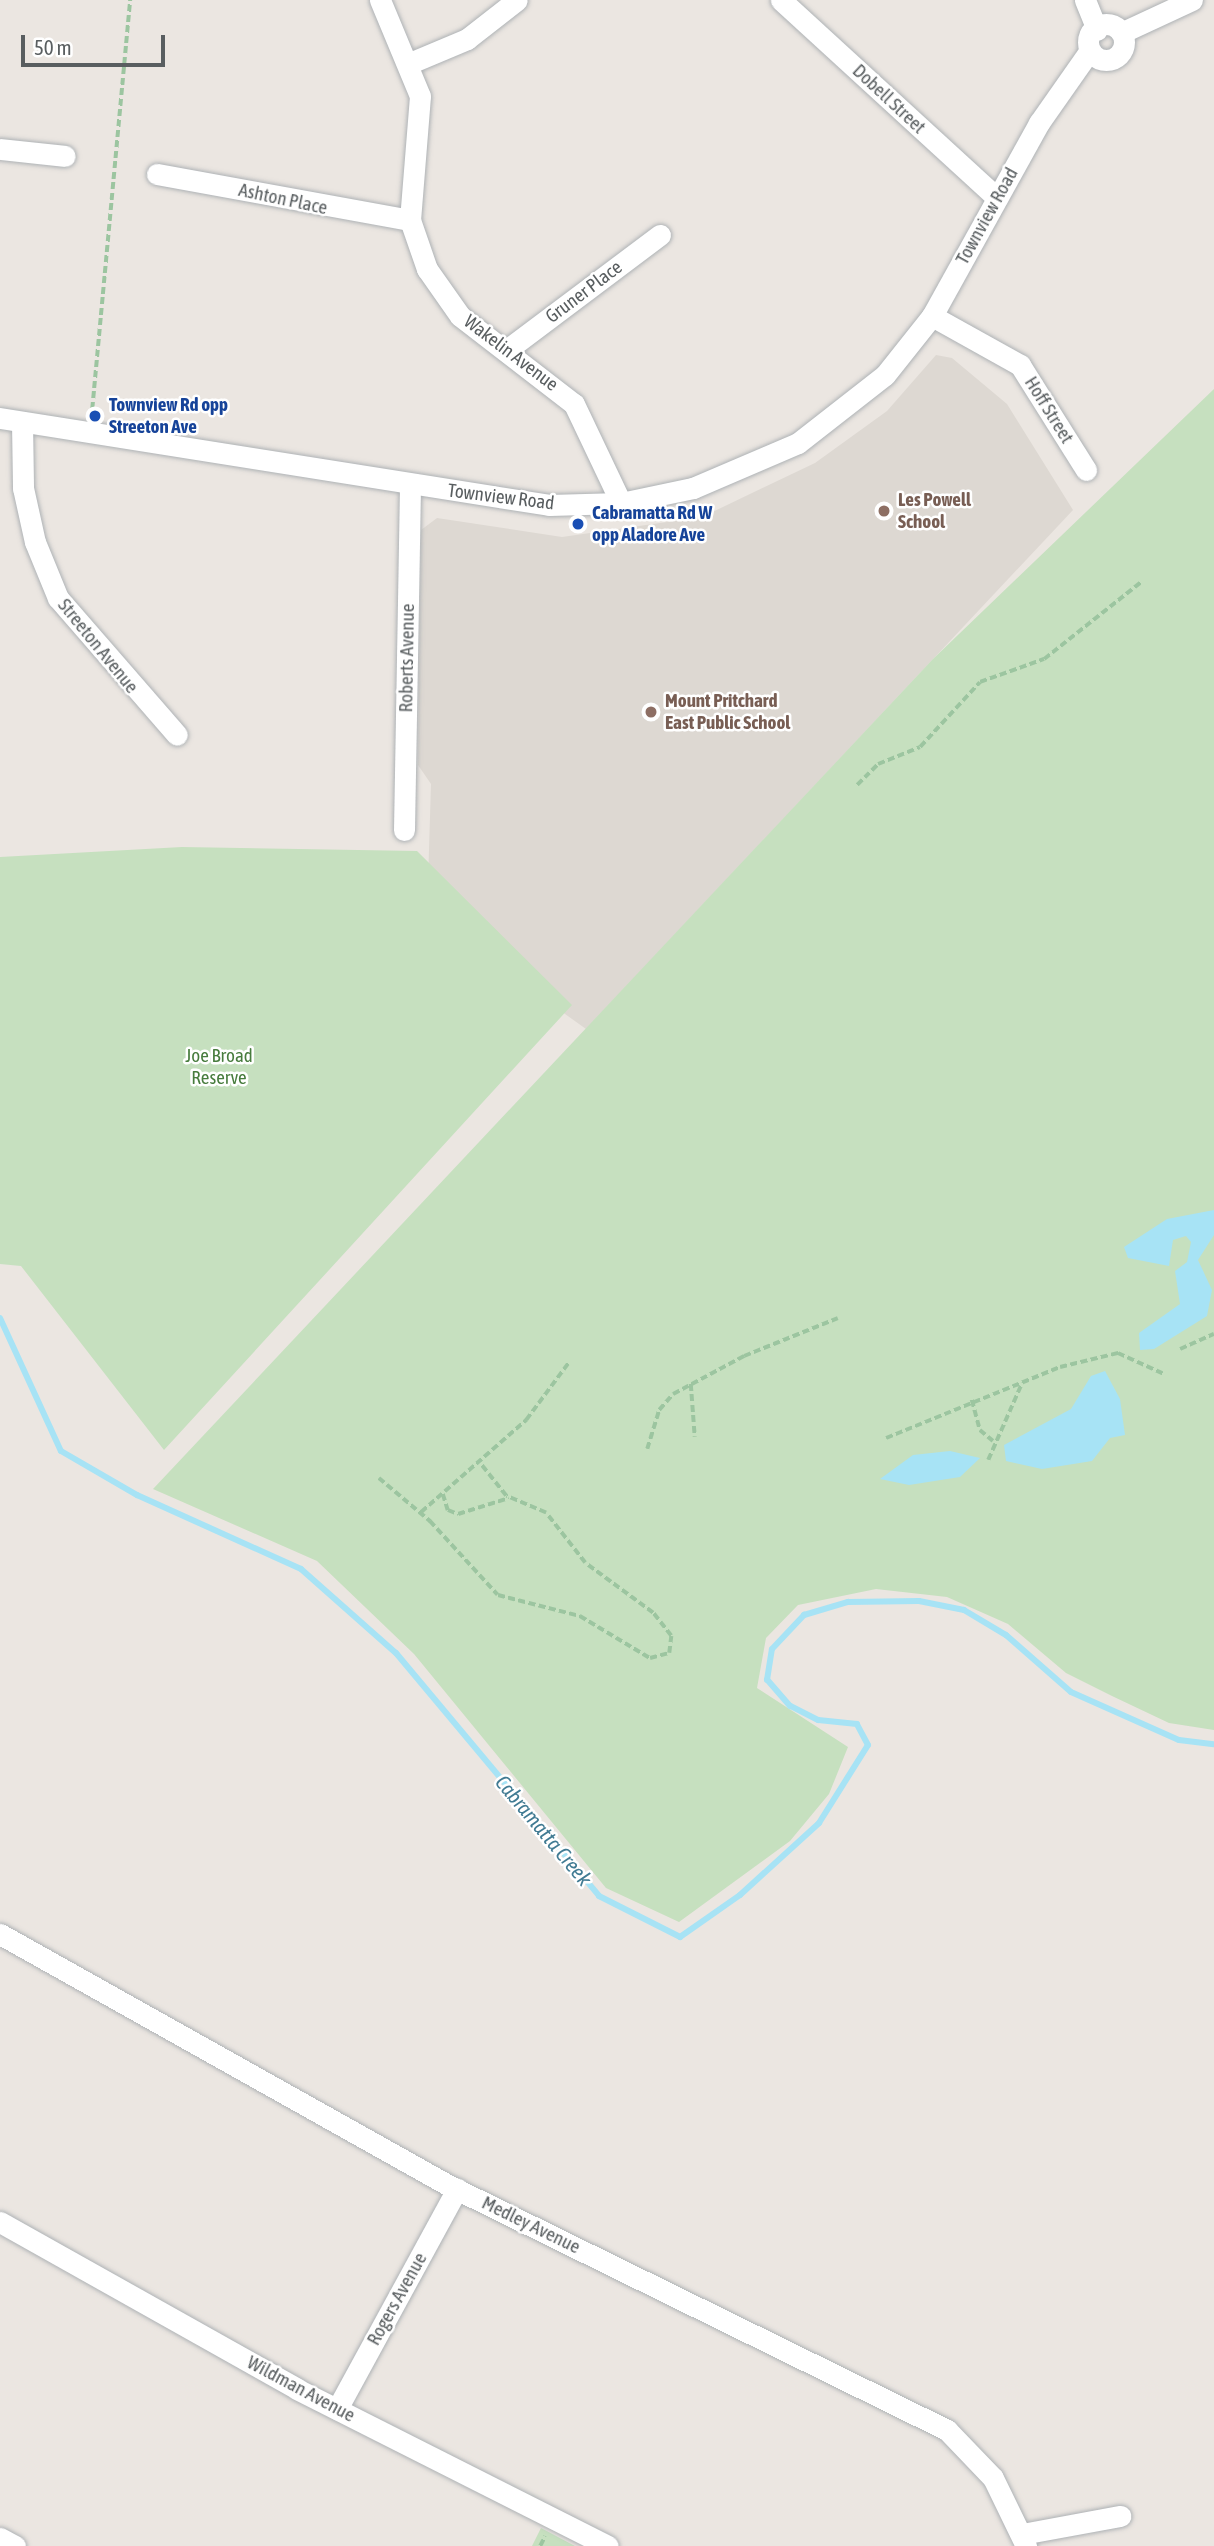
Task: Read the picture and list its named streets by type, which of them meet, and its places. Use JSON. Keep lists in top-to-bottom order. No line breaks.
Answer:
{"streets":{"street":["Dobell Street","Ashton Place","Townview Road","Gruner Place","Wakelin Avenue","Hoff Street","Streeton Avenue","Roberts Avenue","Medley Avenue","Rogers Avenue","Wildman Avenue"]},"crossings":[["Dobell Street","Townview Road"],["Ashton Place","Wakelin Avenue"],["Townview Road","Wakelin Avenue"],["Townview Road","Hoff Street"],["Townview Road","Streeton Avenue"],["Townview Road","Roberts Avenue"],["Gruner Place","Wakelin Avenue"],["Medley Avenue","Rogers Avenue"],["Rogers Avenue","Wildman Avenue"]],"water":["Cabramatta Creek"],"parks":["Joe Broad Reserve"],"places":["Townview Rd opp Streeton Ave","Les Powell School","Cabramatta Rd W opp Aladore Ave","Mount Pritchard East Public School"],"scale_bar":"50 m"}
